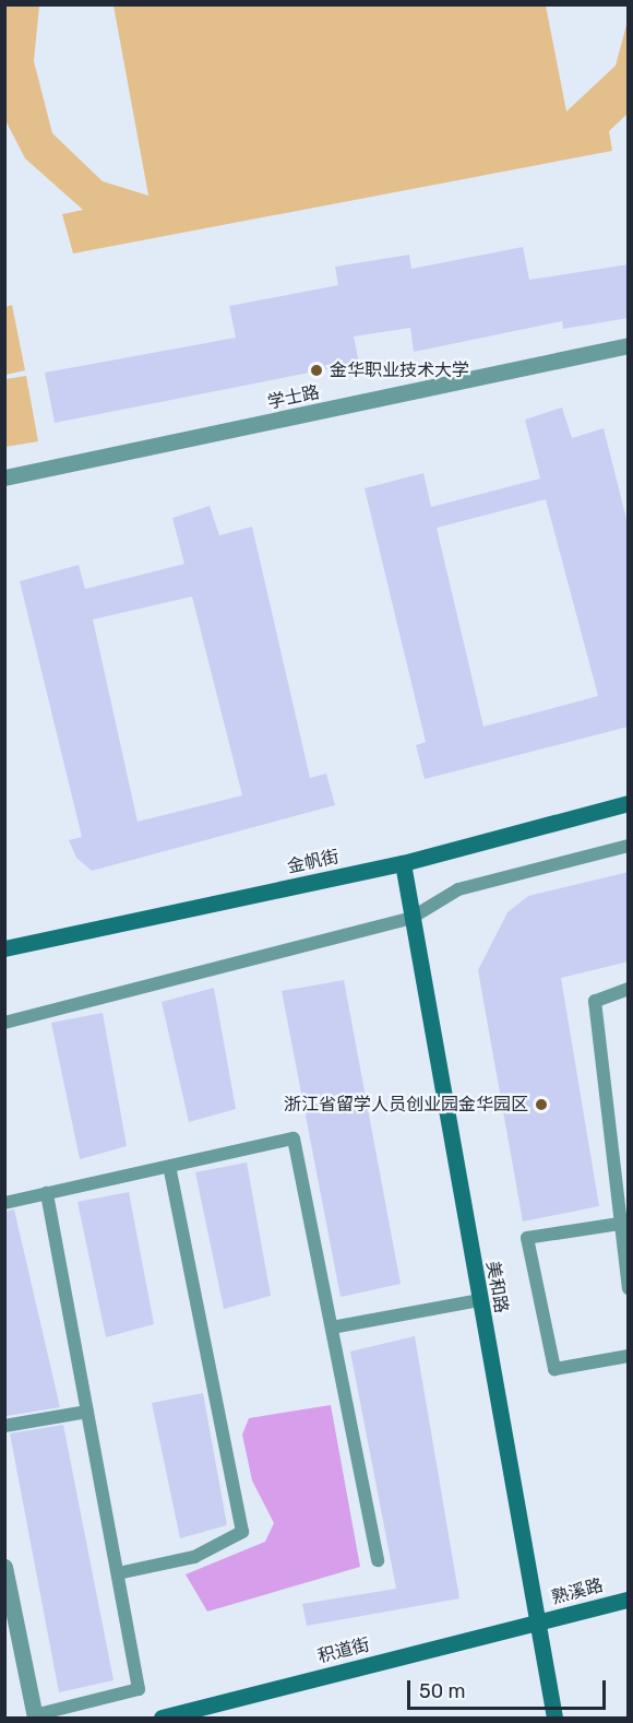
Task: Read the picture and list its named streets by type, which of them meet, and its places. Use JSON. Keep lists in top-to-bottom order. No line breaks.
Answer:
{"streets":{"street":["学士路","金帆街","美和路","熟溪路","积道街"]},"crossings":[["金帆街","美和路"],["美和路","熟溪路"],["美和路","积道街"],["熟溪路","积道街"]],"places":["金华职业技术大学","浙江省留学人员创业园金华园区"],"scale_bar":"50 m"}
